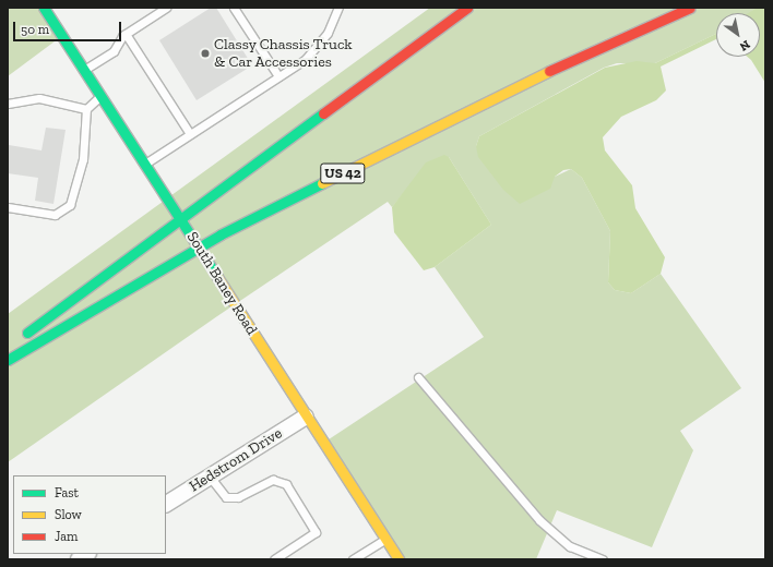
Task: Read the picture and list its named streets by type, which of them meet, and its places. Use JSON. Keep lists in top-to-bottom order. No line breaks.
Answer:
{"streets":{"main road":["US 42","South Baney Road"],"street":["Hedstrom Drive"]},"crossings":[["US 42","South Baney Road"],["South Baney Road","Hedstrom Drive"]],"places":["Classy Chassis Truck & Car Accessories"],"legend":["Fast","Slow","Jam"],"scale_bar":"50 m","north":"bottom right"}
